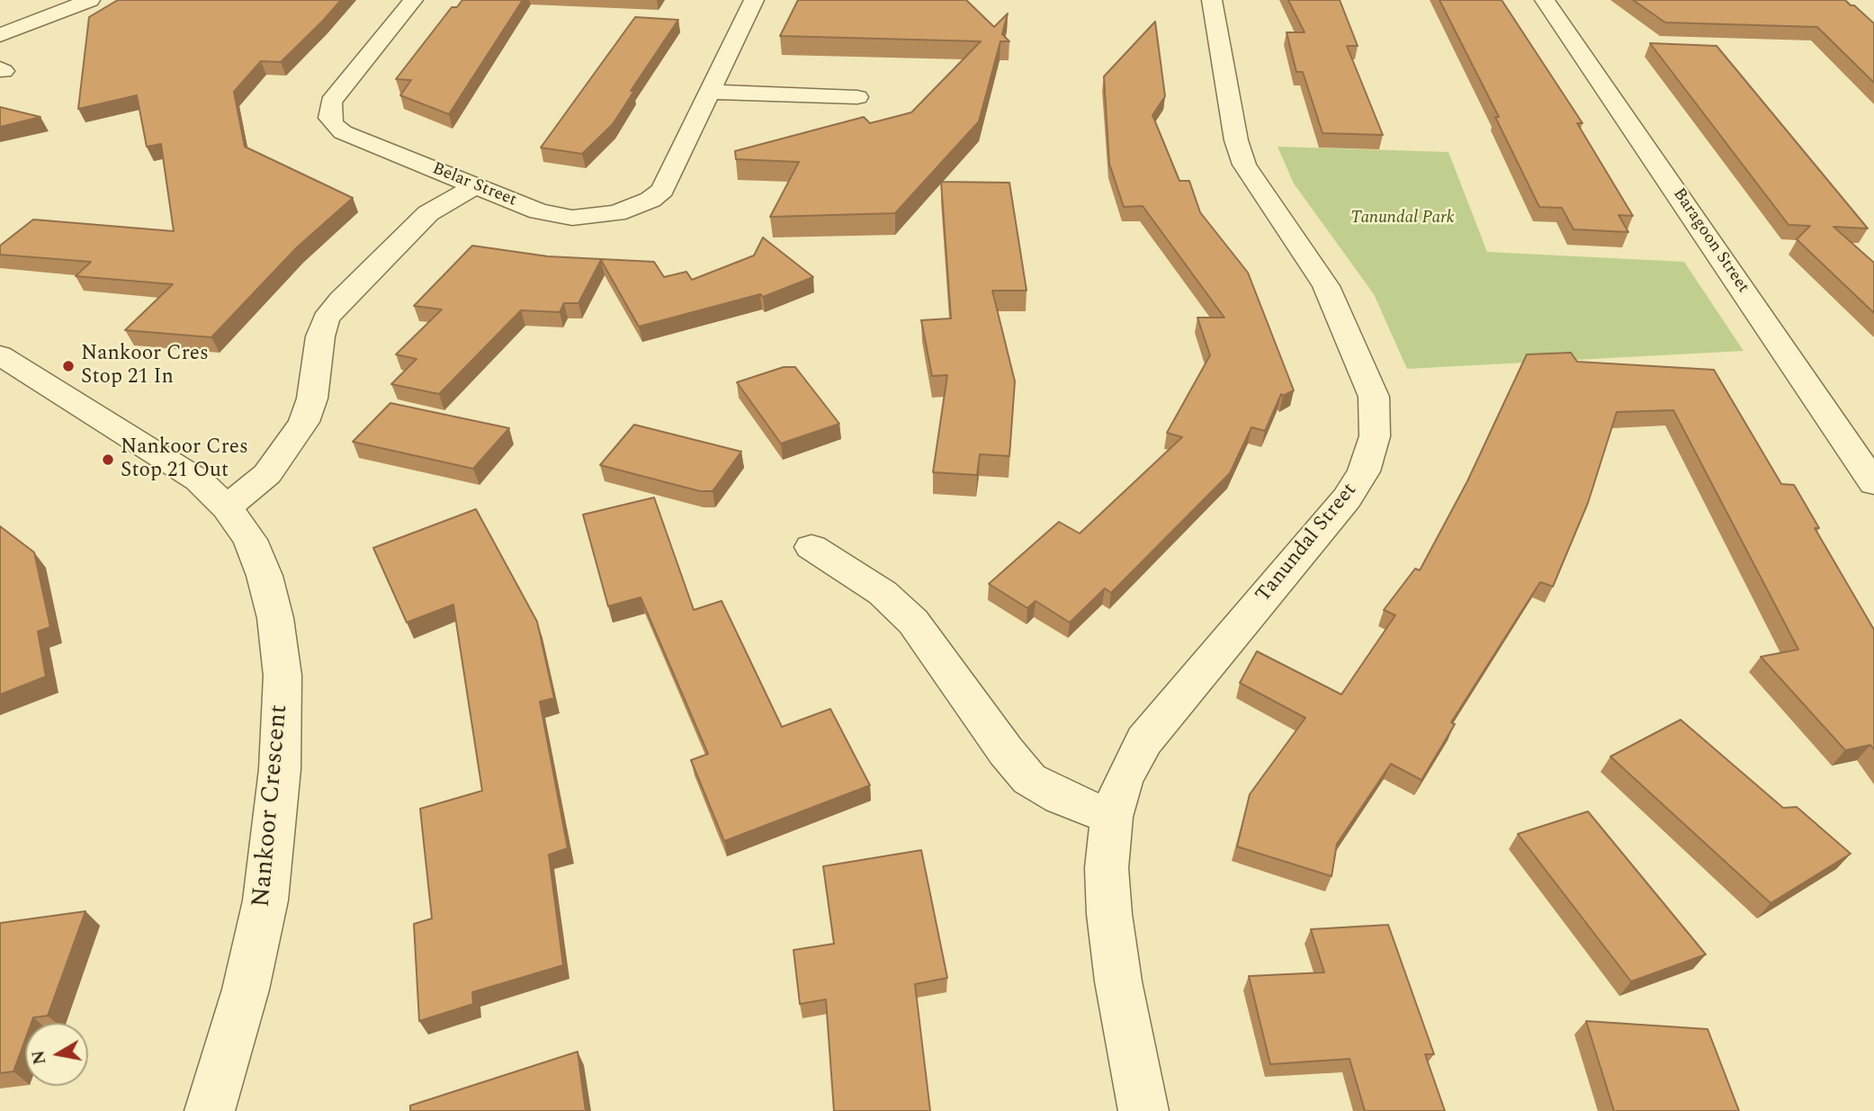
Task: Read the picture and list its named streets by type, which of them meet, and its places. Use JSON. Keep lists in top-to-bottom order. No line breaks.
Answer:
{"streets":{"street":["Belar Street","Baragoon Street","Tanundal Street","Nankoor Crescent"]},"parks":["Tanundal Park"],"places":["Nankoor Cres Stop 21 In","Nankoor Cres Stop 21 Out"],"north":"left"}
